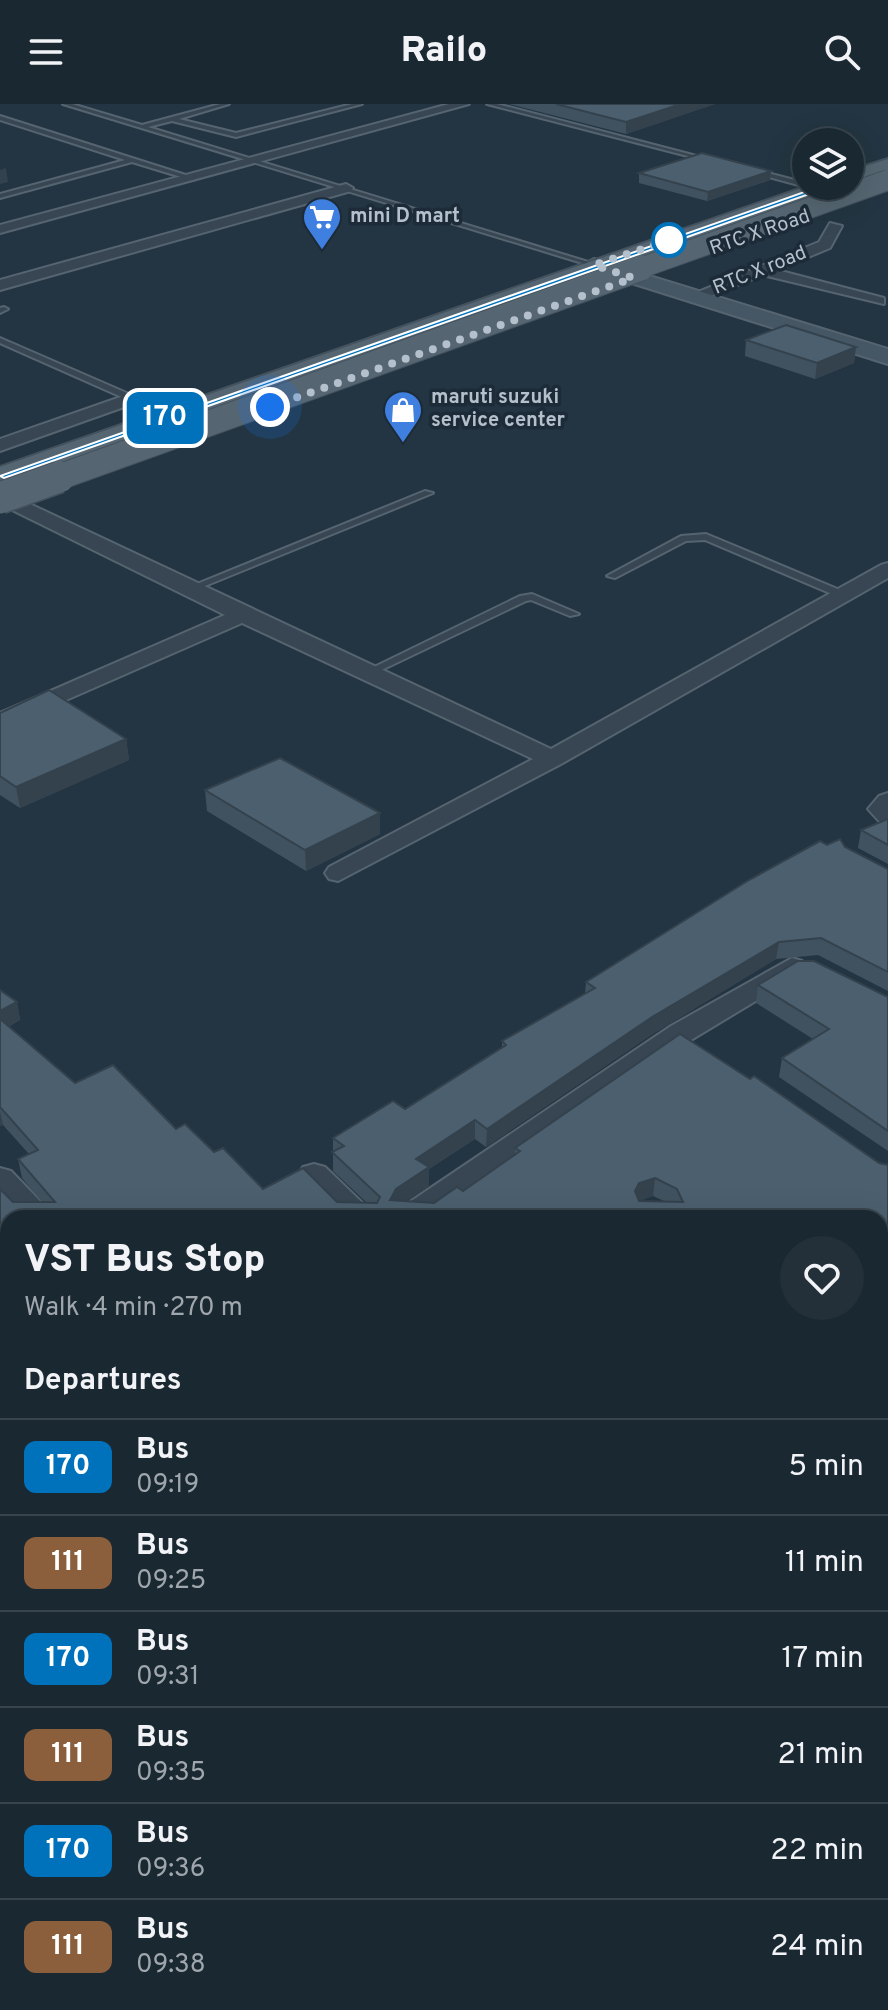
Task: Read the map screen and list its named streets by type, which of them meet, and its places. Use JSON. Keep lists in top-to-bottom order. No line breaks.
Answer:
{"streets":{"main road":["RTC X Road"],"street":["RTC X road"]},"places":{"supermarket":["mini D mart"],"shop":["maruti suzuki service center"]},"lines":["bus line 170"],"page":{"header":"Railo","on_map":"170","heading":[["VST Bus Stop","Walk · 4 min · 270 m"],"Departures"],"list":[{"mark":"170","name":"Bus","note":"09:19","value":"5 min"},{"mark":"111","name":"Bus","note":"09:25","value":"11 min"},{"mark":"170","name":"Bus","note":"09:31","value":"17 min"},{"mark":"111","name":"Bus","note":"09:35","value":"21 min"},{"mark":"170","name":"Bus","note":"09:36","value":"22 min"},{"mark":"111","name":"Bus","note":"09:38","value":"24 min"}]}}
